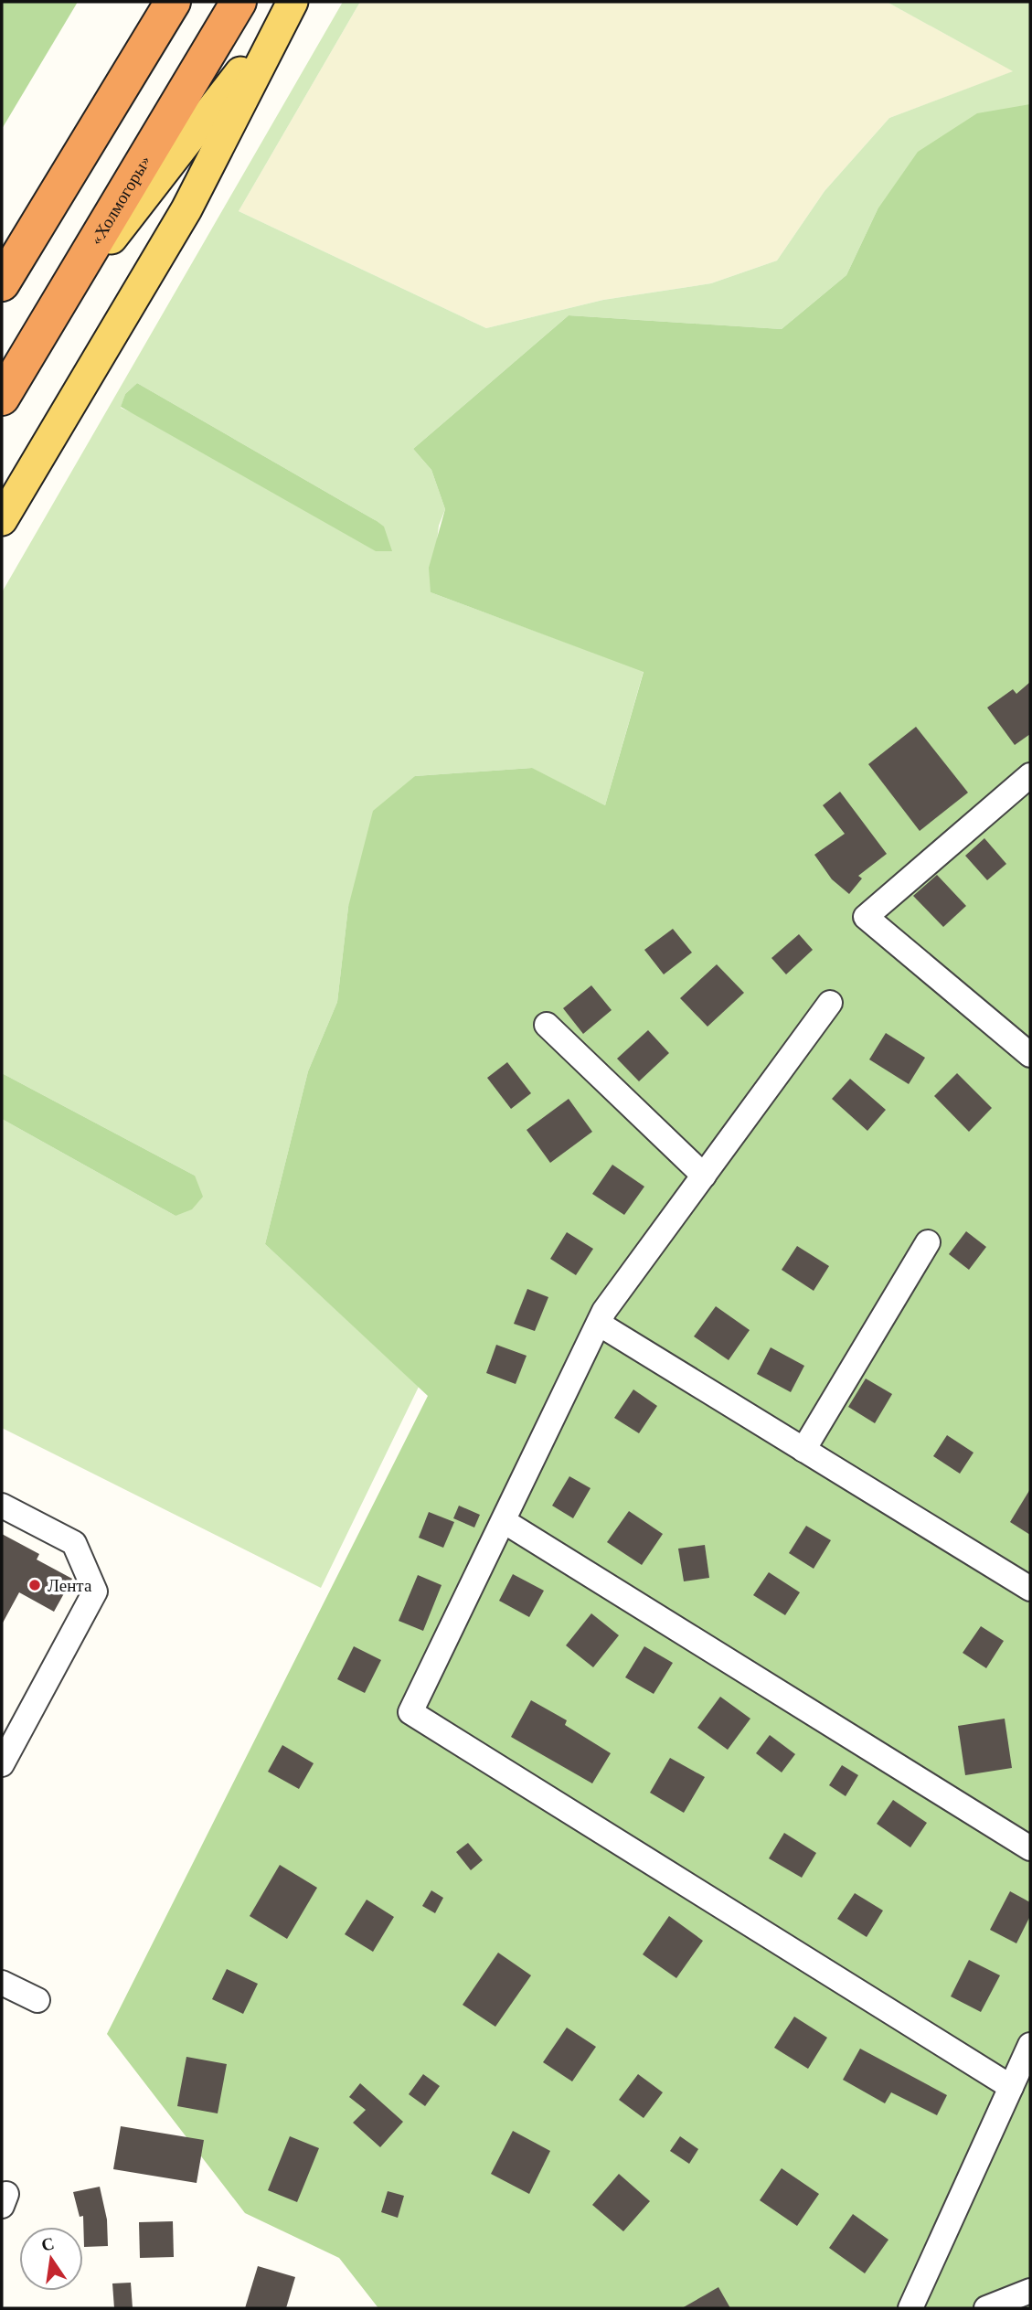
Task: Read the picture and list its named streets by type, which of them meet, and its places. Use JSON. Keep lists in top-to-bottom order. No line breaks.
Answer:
{"streets":{"highway":["«Холмогоры»"]},"places":["Лента"],"north":"top"}
